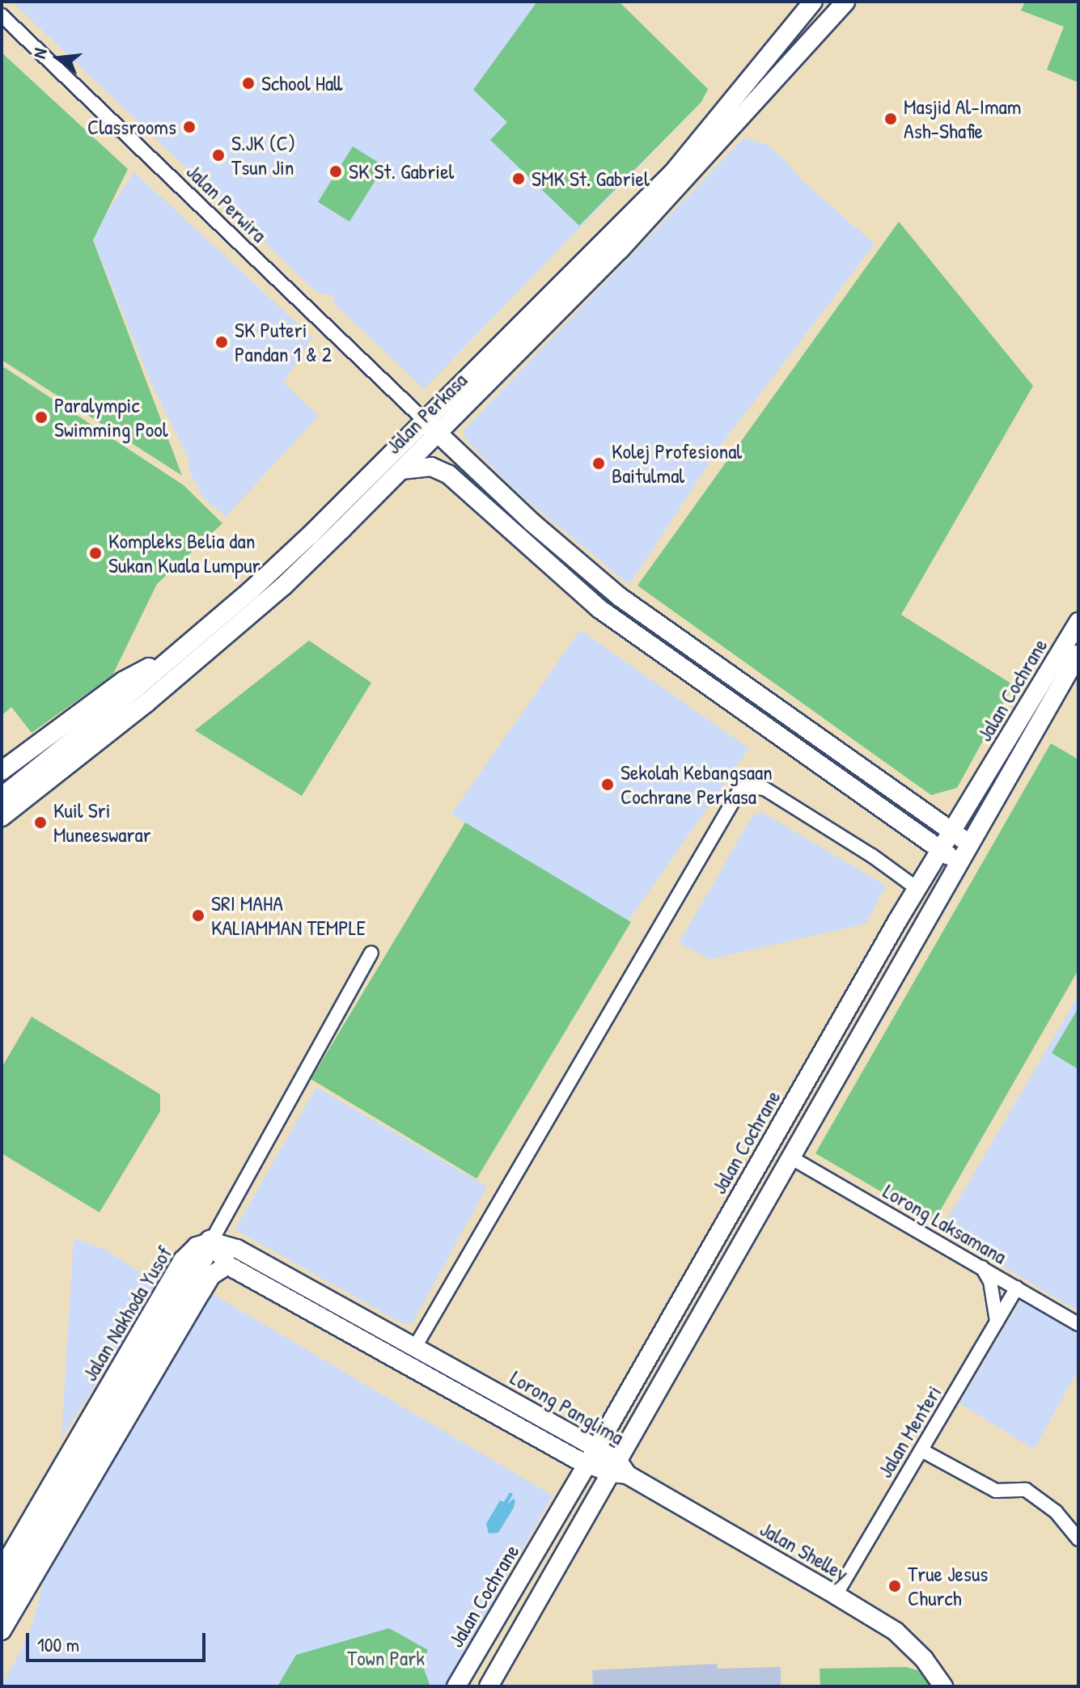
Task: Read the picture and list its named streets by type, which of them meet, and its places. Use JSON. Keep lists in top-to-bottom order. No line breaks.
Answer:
{"streets":{"street":["Jalan Perwira","Jalan Perkasa","Jalan Cochrane","Lorong Laksamana","Jalan Nakhoda Yusof","Lorong Panglima","Jalan Menteri","Jalan Shelley"]},"crossings":[["Jalan Perwira","Jalan Perkasa"],["Jalan Cochrane","Lorong Laksamana"],["Jalan Cochrane","Lorong Panglima"],["Jalan Cochrane","Jalan Shelley"],["Lorong Laksamana","Jalan Menteri"],["Jalan Nakhoda Yusof","Lorong Panglima"],["Lorong Panglima","Jalan Shelley"],["Jalan Menteri","Jalan Shelley"]],"parks":["Town Park"],"places":["School Hall","Masjid Al-Imam Ash-Shafie","Classrooms","S.JK (C) Tsun Jin","SK St. Gabriel","SMK St. Gabriel","SK Puteri Pandan 1 & 2","Paralympic Swimming Pool","Kolej Profesional Baitulmal","Kompleks Belia dan Sukan Kuala Lumpur","Sekolah Kebangsaan Cochrane Perkasa","Kuil Sri Muneeswarar","SRI MAHA KALIAMMAN TEMPLE","True Jesus Church"],"scale_bar":"100 m","north":"left"}
